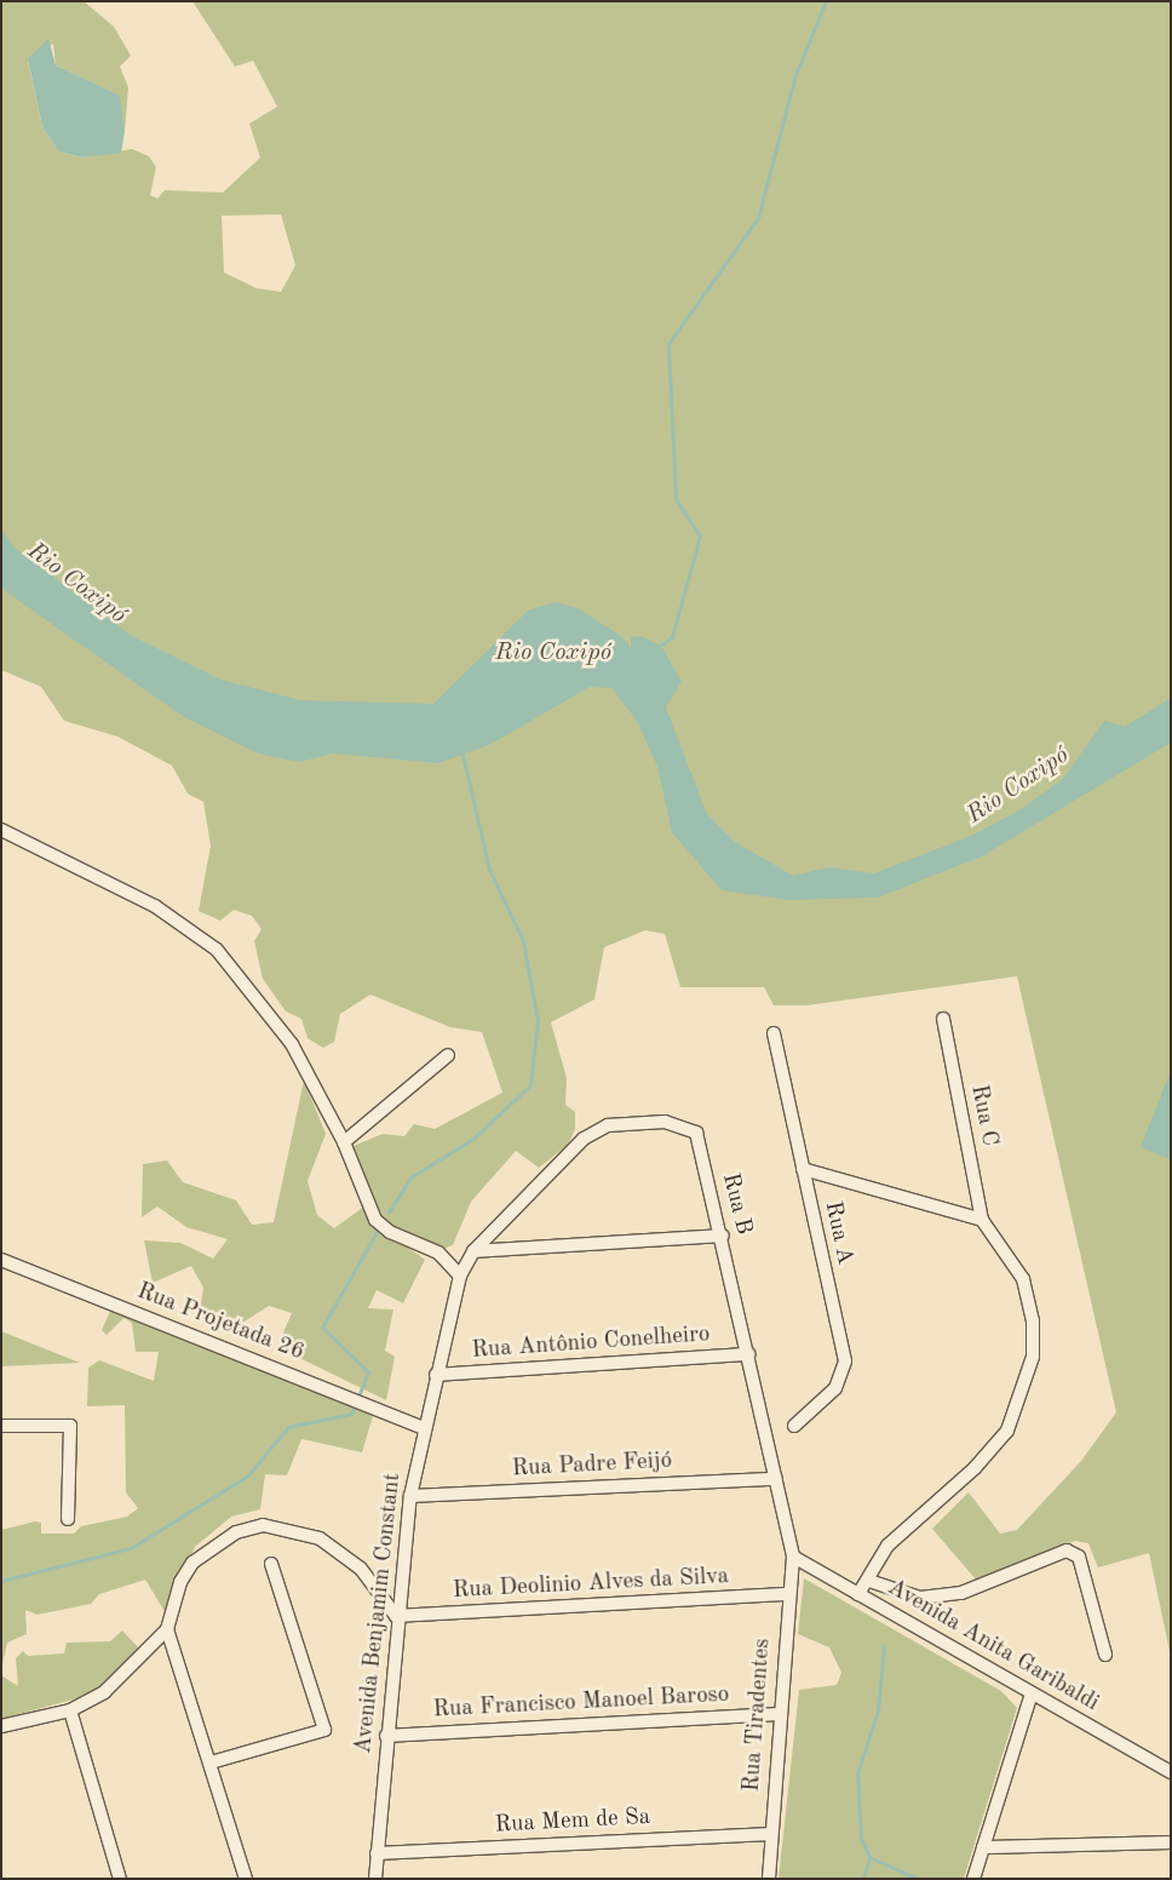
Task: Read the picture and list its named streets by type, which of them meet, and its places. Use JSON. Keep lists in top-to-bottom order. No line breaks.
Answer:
{"streets":{"street":["Rua C","Rua B","Rua A","Rua Projetada 26","Rua Antônio Conelheiro","Rua Padre Feijó","Rua Deolinio Alves da Silva","Avenida Benjamim Constant","Avenida Anita Garibaldi","Rua Francisco Manoel Baroso","Rua Tiradentes","Rua Mem de Sa"]},"crossings":[["Rua B","Rua Antônio Conelheiro"],["Rua B","Rua Padre Feijó"],["Rua B","Avenida Benjamim Constant"],["Rua B","Avenida Anita Garibaldi"],["Rua B","Rua Tiradentes"],["Rua Projetada 26","Avenida Benjamim Constant"],["Rua Antônio Conelheiro","Avenida Benjamim Constant"],["Rua Padre Feijó","Avenida Benjamim Constant"],["Rua Deolinio Alves da Silva","Avenida Benjamim Constant"],["Rua Deolinio Alves da Silva","Rua Tiradentes"],["Avenida Benjamim Constant","Rua Francisco Manoel Baroso"],["Avenida Benjamim Constant","Rua Mem de Sa"],["Avenida Anita Garibaldi","Rua Tiradentes"],["Rua Francisco Manoel Baroso","Rua Tiradentes"],["Rua Tiradentes","Rua Mem de Sa"]],"water":["Rio Coxipó"]}
